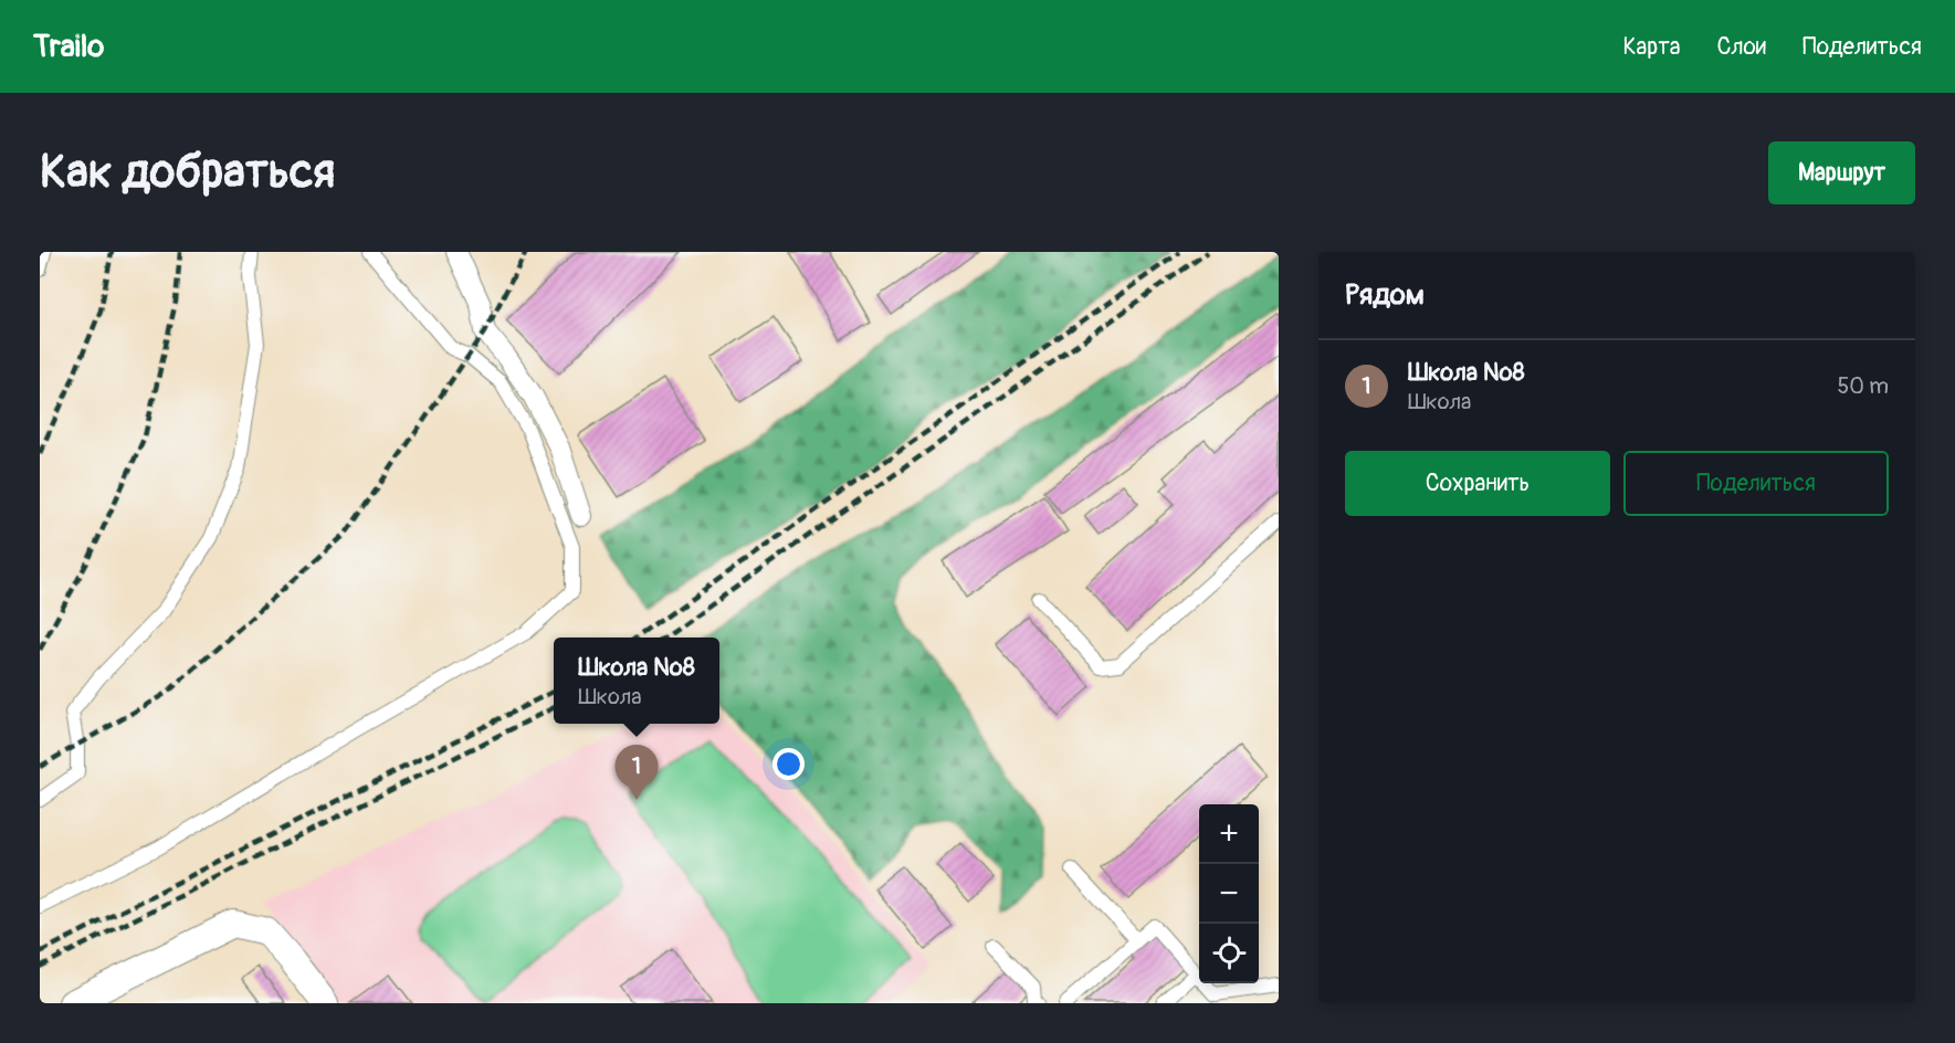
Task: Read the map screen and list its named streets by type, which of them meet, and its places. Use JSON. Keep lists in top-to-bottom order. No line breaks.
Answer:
{"page":{"header":"Trailo","nav":["Карта","Слои","Поделиться"],"buttons":["Маршрут",["Сохранить","Поделиться"]],"title":"Как добраться","heading":"Рядом","list":[{"mark":"1","name":"Школа №8","note":"Школа","value":"50 m"}],"popup":["Школа №8","Школа"],"pins":"1","map_buttons":["+","−"]}}
